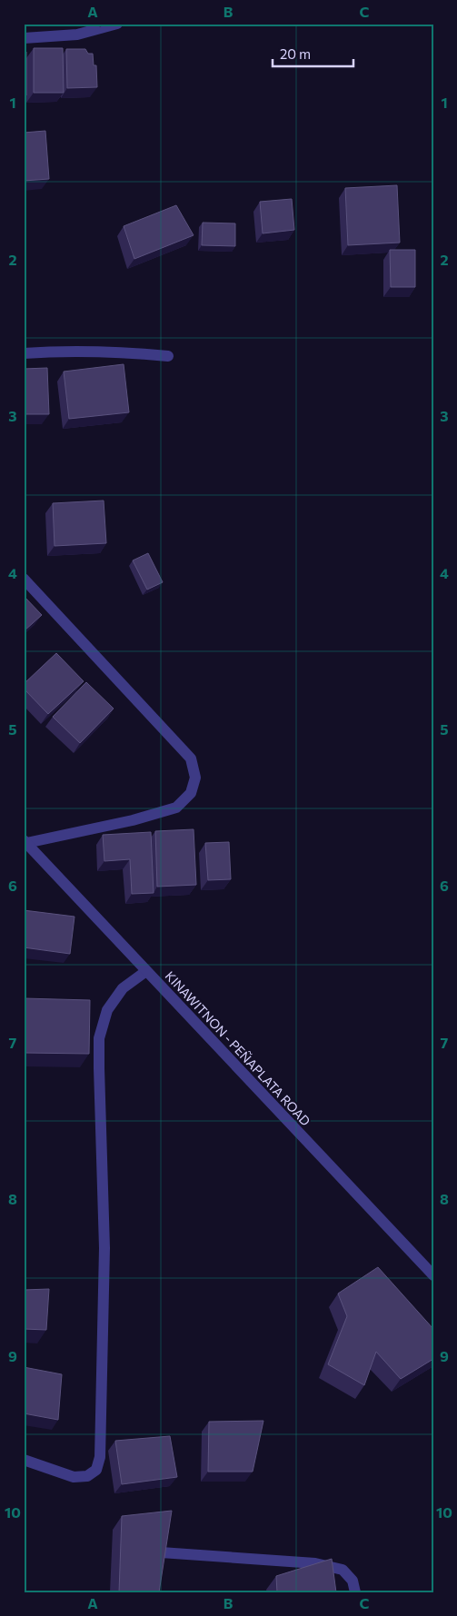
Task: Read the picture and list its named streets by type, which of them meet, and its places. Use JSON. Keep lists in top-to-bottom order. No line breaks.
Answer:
{"streets":{"street":["KINAWITNON - PEÑAPLATA ROAD"]},"scale_bar":"20 m","grid":{"columns":["A","B","C"],"rows":["1","2","3","4","5","6","7","8","9","10"]}}
